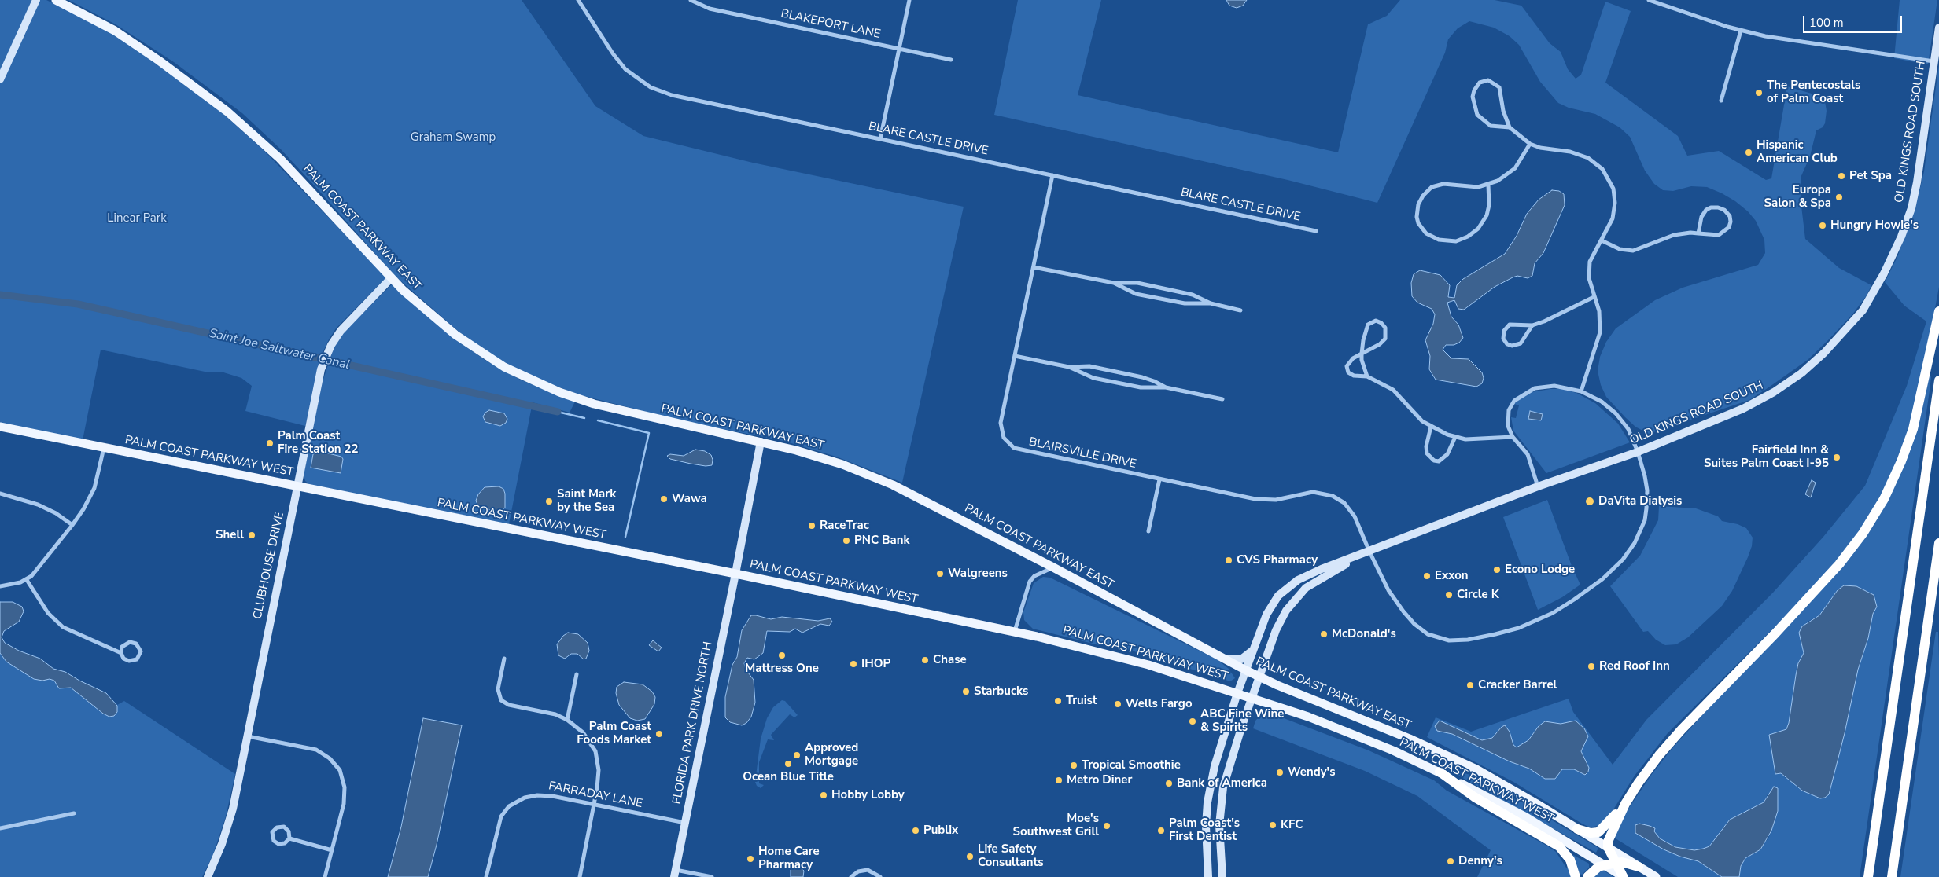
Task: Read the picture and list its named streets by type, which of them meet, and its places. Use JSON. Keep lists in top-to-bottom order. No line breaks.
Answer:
{"streets":{"main road":["PALM COAST PARKWAY EAST","PALM COAST PARKWAY WEST"],"street":["BLAKEPORT LANE","OLD KINGS ROAD SOUTH","BLARE CASTLE DRIVE","BLAIRSVILLE DRIVE","CLUBHOUSE DRIVE","FLORIDA PARK DRIVE NORTH","FARRADAY LANE"]},"crossings":[["OLD KINGS ROAD SOUTH","BLAIRSVILLE DRIVE"],["BLARE CASTLE DRIVE","BLAIRSVILLE DRIVE"],["PALM COAST PARKWAY EAST","CLUBHOUSE DRIVE"],["PALM COAST PARKWAY EAST","FLORIDA PARK DRIVE NORTH"],["PALM COAST PARKWAY WEST","CLUBHOUSE DRIVE"],["PALM COAST PARKWAY WEST","FLORIDA PARK DRIVE NORTH"],["FLORIDA PARK DRIVE NORTH","FARRADAY LANE"]],"water":["Saint Joe Saltwater Canal"],"parks":["Graham Swamp","Linear Park"],"places":["The Pentecostals of Palm Coast","Hispanic American Club","Pet Spa","Europa Salon & Spa","Hungry Howie's","Palm Coast Fire Station 22","Fairfield Inn & Suites Palm Coast I-95","Wawa","Saint Mark by the Sea","DaVita Dialysis","RaceTrac","Shell","PNC Bank","CVS Pharmacy","Econo Lodge","Walgreens","Exxon","Circle K","McDonald's","Mattress One","Chase","IHOP","Red Roof Inn","Cracker Barrel","Starbucks","Truist","Wells Fargo","ABC Fine Wine & Spirits","Palm Coast Foods Market","Approved Mortgage","Ocean Blue Title","Tropical Smoothie","Wendy's","Metro Diner","Bank of America","Hobby Lobby","KFC","Moe's Southwest Grill","Publix","Palm Coast's First Dentist","Life Safety Consultants","Home Care Pharmacy","Denny's"],"scale_bar":"100 m"}
